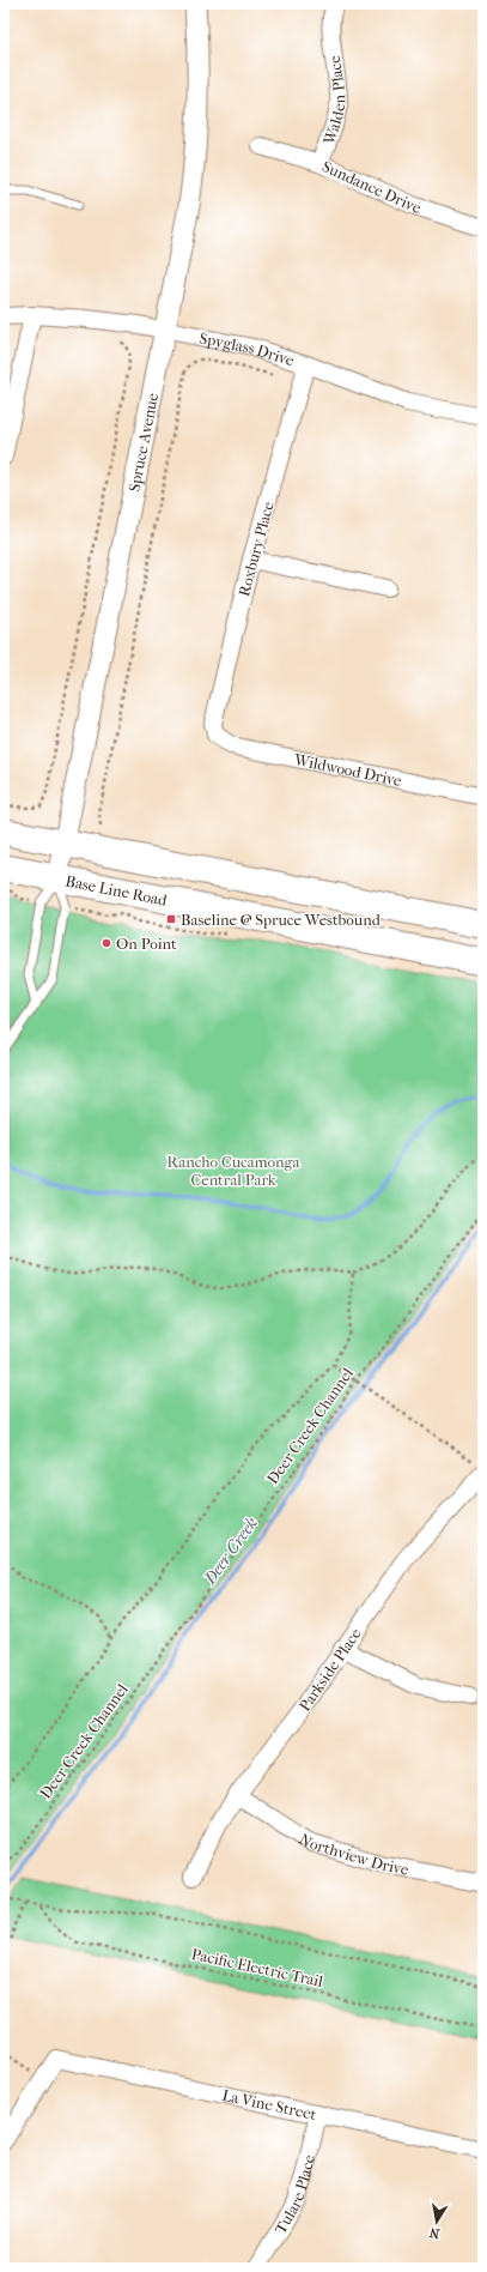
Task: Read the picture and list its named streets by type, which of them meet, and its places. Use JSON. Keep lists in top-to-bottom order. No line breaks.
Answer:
{"streets":{"main road":["Base Line Road"],"street":["Walden Place","Sundance Drive","Spyglass Drive","Spruce Avenue","Roxbury Place","Wildwood Drive","Parkside Place","Northview Drive","La Vine Street","Tulare Place"],"path":["Deer Creek Channel","Pacific Electric Trail"]},"crossings":[["Walden Place","Sundance Drive"],["Spyglass Drive","Spruce Avenue"],["Spyglass Drive","Roxbury Place"],["Spruce Avenue","Base Line Road"],["Roxbury Place","Wildwood Drive"],["Parkside Place","Northview Drive"],["La Vine Street","Tulare Place"]],"water":["Deer Creek"],"parks":["Rancho Cucamonga Central Park"],"places":{"transit":["Baseline @ Spruce Westbound"],"other":["On Point"]},"north":"bottom"}
